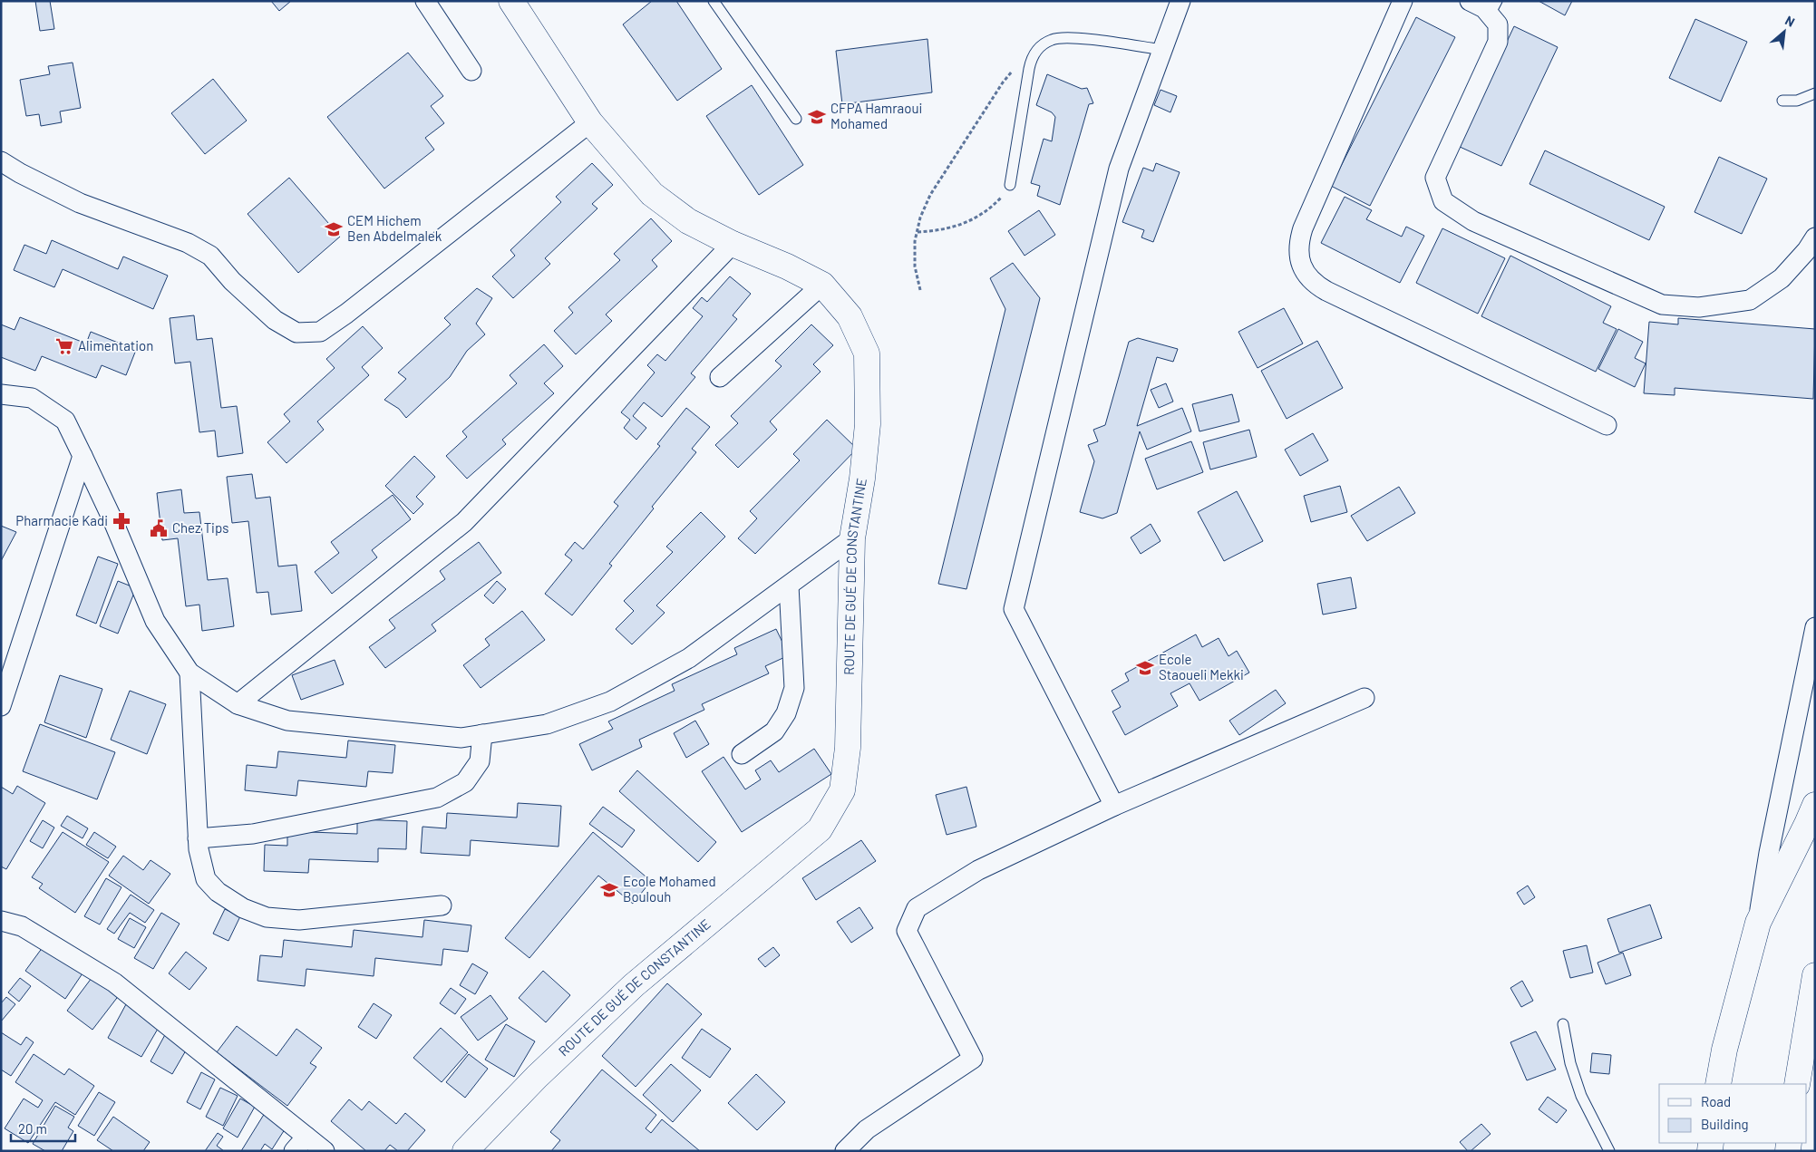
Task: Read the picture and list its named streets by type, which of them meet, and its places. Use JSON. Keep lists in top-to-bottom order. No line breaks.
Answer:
{"streets":{"main road":["ROUTE DE GUÉ DE CONSTANTINE"]},"places":{"school or university":["CFPA Hamraoui Mohamed","CEM Hichem Ben Abdelmalek","Ecole Staoueli Mekki","Ecole Mohamed Boulouh"],"supermarket":["Alimentation"],"pharmacy":["Pharmacie Kadi"],"public building":["Chez Tips"]},"legend":["Road","Building"],"scale_bar":"20 m","north":"top right"}
